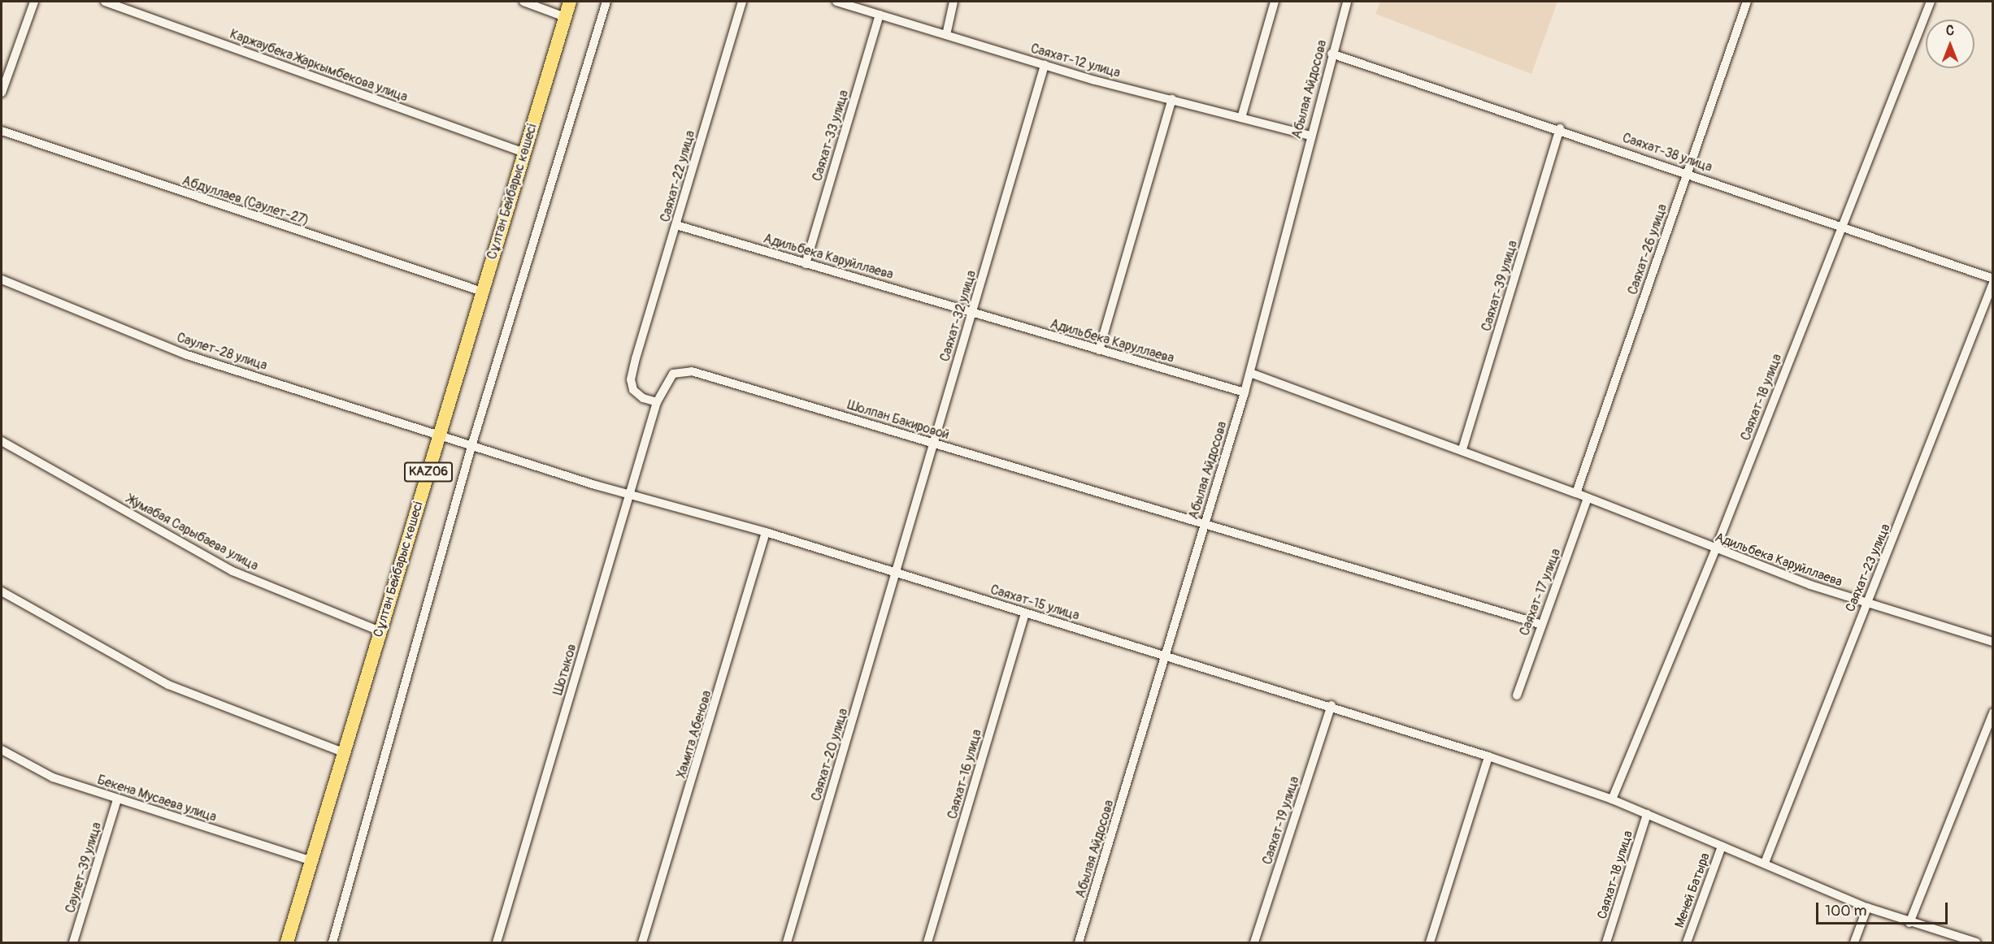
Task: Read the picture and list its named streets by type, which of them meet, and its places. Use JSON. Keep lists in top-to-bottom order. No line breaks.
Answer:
{"streets":{"main road":["Сұлтан Бейбарыс көшесі","KAZ06"],"street":["Саяхат-12 улица","Каржаубека Жаркымбекова улица","Абылая Айдосова","Саяхат-33 улица","Саяхат-38 улица","Саяхат-22 улица","Абдуллаев (Саулет-27)","Саяхат-26 улица","Адильбека Каруйллаева","Саяхат-39 улица","Саяхат-32 улица","Адильбека Каруллаева","Саулет-28 улица","Саяхат-18 улица","Шолпан Бакировой","Жумабая Сарыбаева улица","Саяхат-23 улица","Саяхат-17 улица","Саяхат-15 улица","Шотыков","Хамита Абенова","Саяхат-20 улица","Саяхат-16 улица","Бекена Мусаева улица","Саяхат-19 улица","Саулет-39 улица","Меней Батыра"]},"crossings":[["Саяхат-12 улица","Абылая Айдосова"],["Саяхат-12 улица","Саяхат-33 улица"],["Саяхат-12 улица","Саяхат-32 улица"],["Каржаубека Жаркымбекова улица","Сұлтан Бейбарыс көшесі"],["Абылая Айдосова","Саяхат-38 улица"],["Абылая Айдосова","Адильбека Каруллаева"],["Абылая Айдосова","Шолпан Бакировой"],["Абылая Айдосова","Саяхат-15 улица"],["Саяхат-33 улица","Адильбека Каруйллаева"],["Саяхат-38 улица","Саяхат-26 улица"],["Саяхат-38 улица","Саяхат-39 улица"],["Саяхат-38 улица","Саяхат-18 улица"],["Саяхат-22 улица","Адильбека Каруйллаева"],["Саяхат-22 улица","Шолпан Бакировой"],["Саяхат-22 улица","Шотыков"],["Сұлтан Бейбарыс көшесі","Абдуллаев (Саулет-27)"],["Сұлтан Бейбарыс көшесі","Саулет-28 улица"],["Сұлтан Бейбарыс көшесі","Жумабая Сарыбаева улица"],["Сұлтан Бейбарыс көшесі","Бекена Мусаева улица"],["Адильбека Каруйллаева","Саяхат-32 улица"],["Адильбека Каруйллаева","Адильбека Каруллаева"],["Адильбека Каруйллаева","Саяхат-18 улица"],["Адильбека Каруйллаева","Саяхат-23 улица"],["Адильбека Каруйллаева","Саяхат-17 улица"],["Саяхат-32 улица","Адильбека Каруллаева"],["Саяхат-32 улица","Шолпан Бакировой"],["Саяхат-32 улица","Саяхат-15 улица"],["Саяхат-32 улица","Саяхат-20 улица"],["Саулет-28 улица","Саяхат-15 улица"],["Саулет-28 улица","Шотыков"],["Саяхат-18 улица","Саяхат-15 улица"],["Шолпан Бакировой","Саяхат-17 улица"],["Шолпан Бакировой","Шотыков"],["Саяхат-23 улица","Саяхат-15 улица"],["Саяхат-15 улица","Шотыков"],["Саяхат-15 улица","Хамита Абенова"],["Саяхат-15 улица","Саяхат-20 улица"],["Саяхат-15 улица","Саяхат-16 улица"],["Саяхат-15 улица","Саяхат-19 улица"],["Саяхат-15 улица","Меней Батыра"],["Бекена Мусаева улица","Саулет-39 улица"]],"scale_bar":"100 m","north":"top"}
